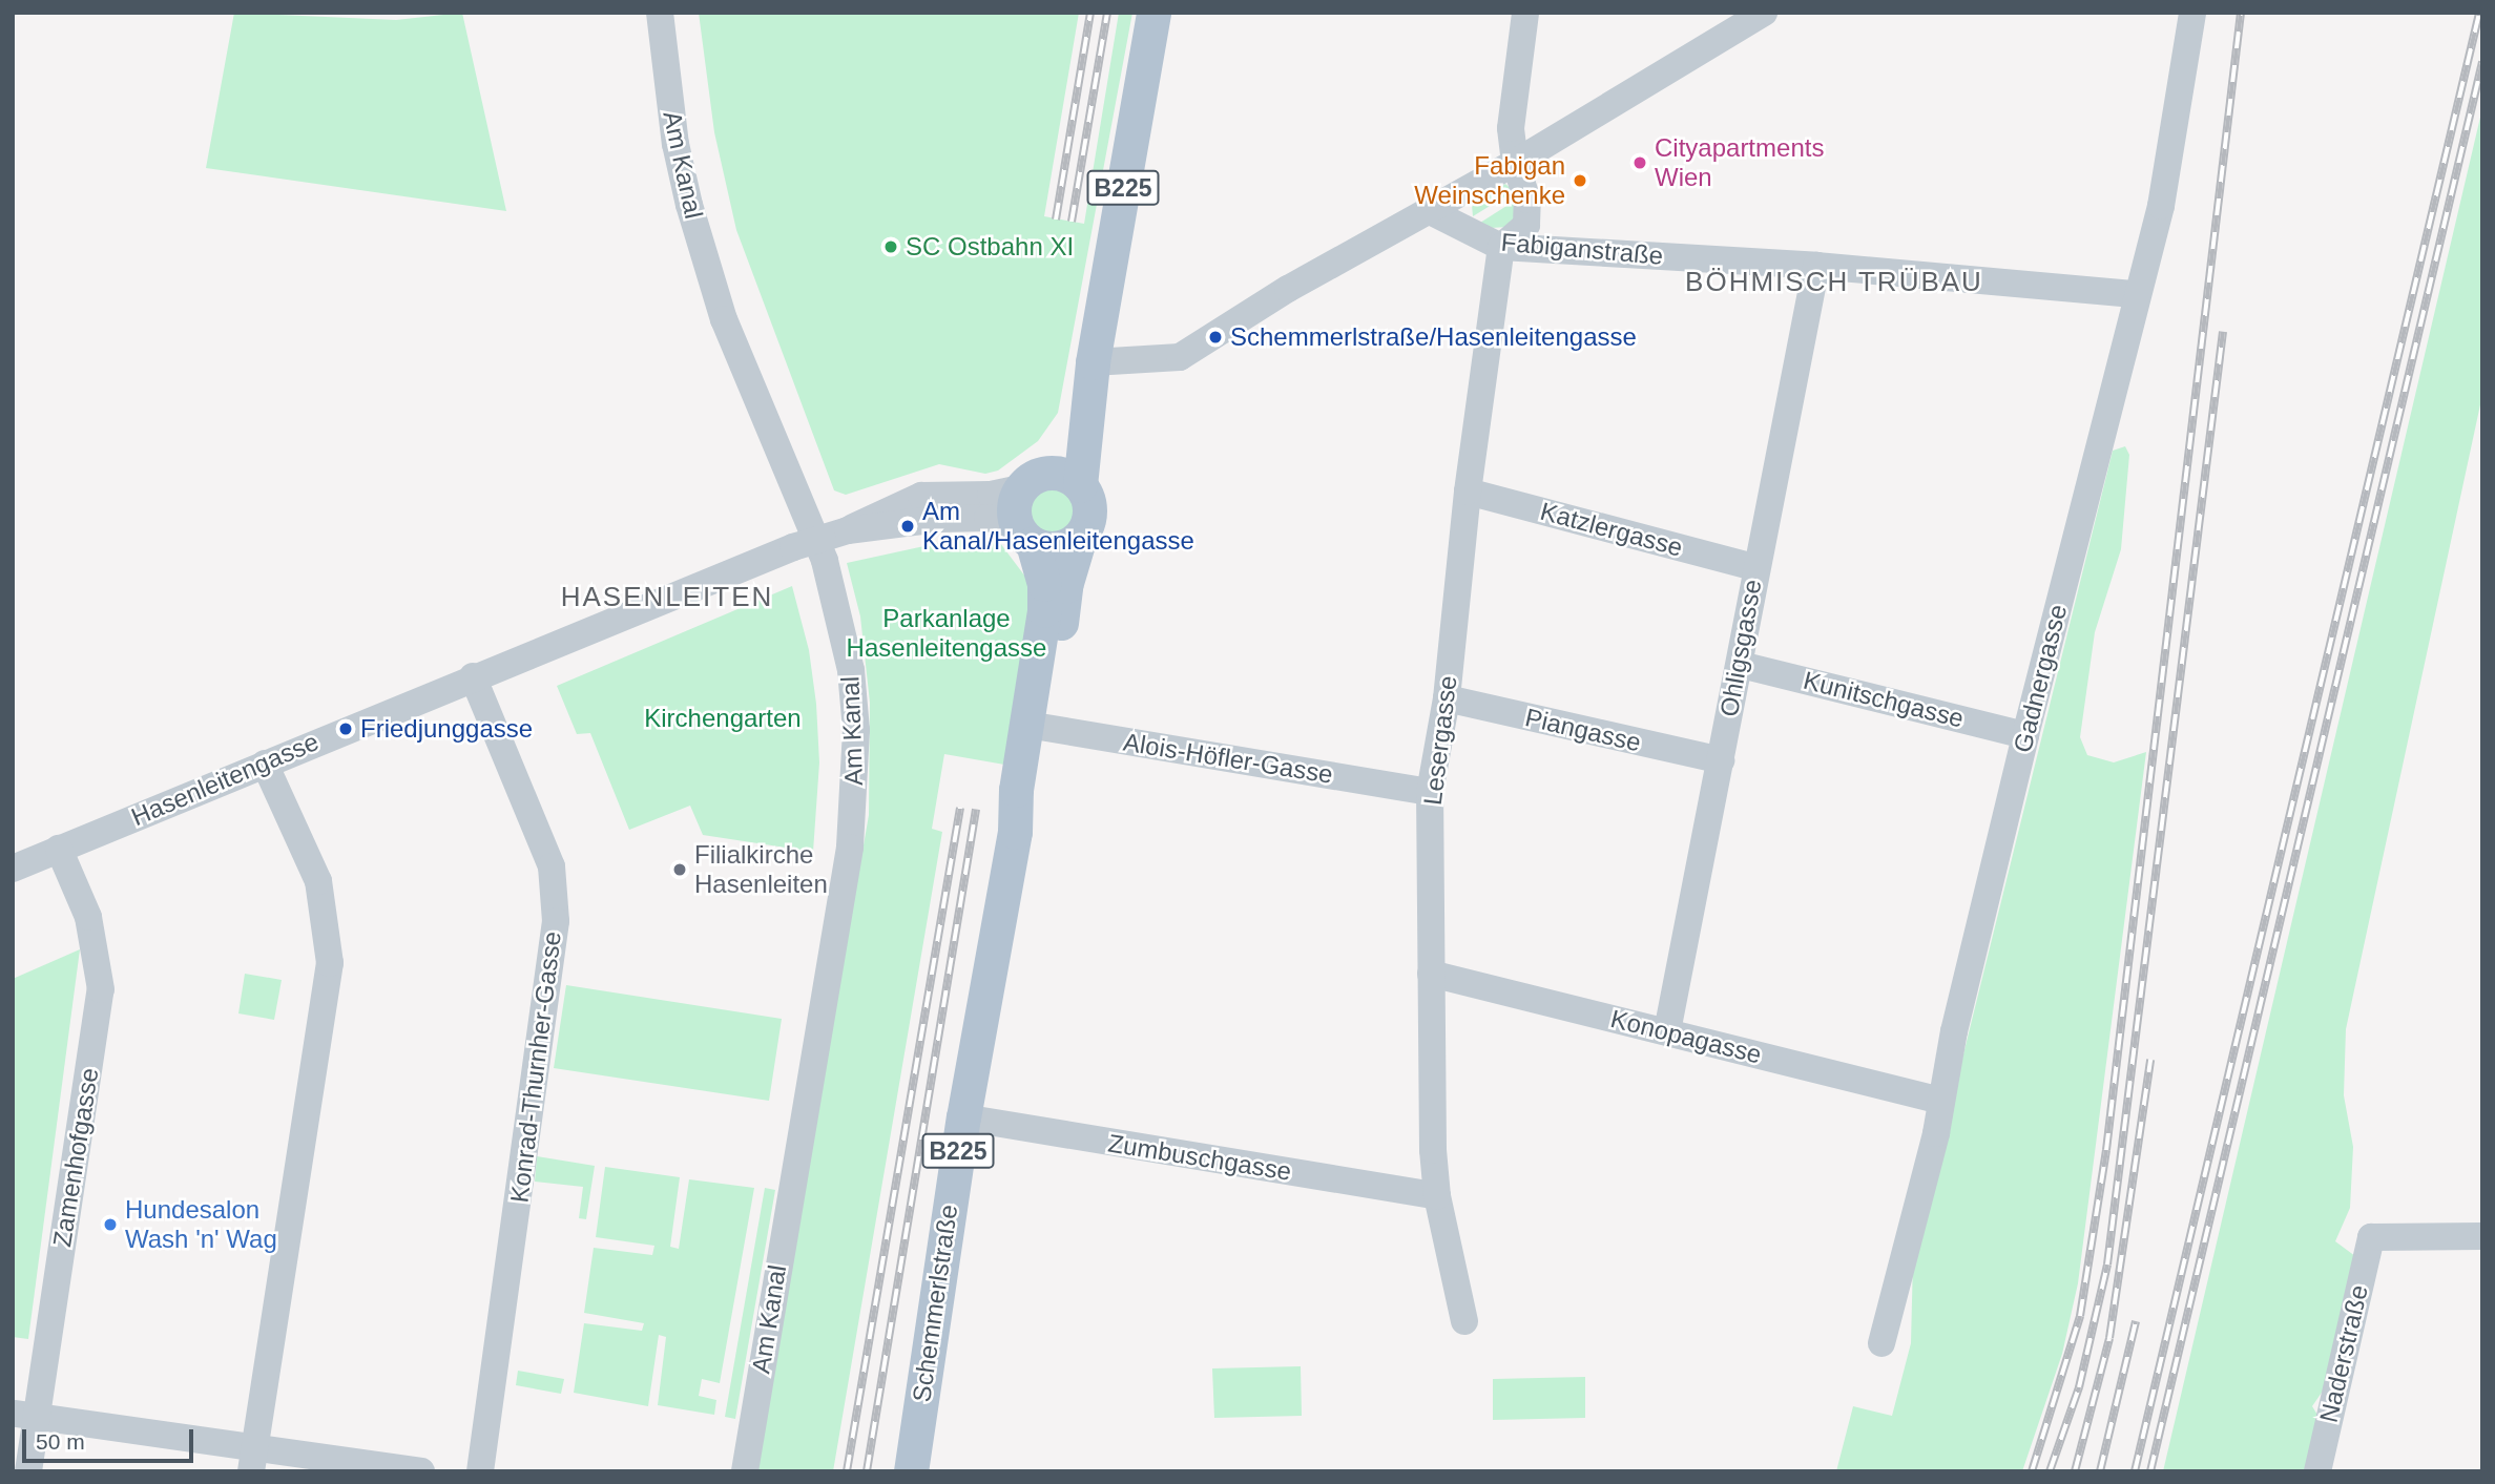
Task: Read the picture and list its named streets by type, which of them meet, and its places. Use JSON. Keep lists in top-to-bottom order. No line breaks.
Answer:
{"streets":{"main road":["B225","Schemmerlstraße"],"street":["Am Kanal","Fabiganstraße","Katzlergasse","Ohligsgasse","Gadnergasse","Kunitschgasse","Piangasse","Lesergasse","Alois-Höfler-Gasse","Hasenleitengasse","Konopagasse","Konrad-Thurnher-Gasse","Zamenhofgasse","Zumbuschgasse","Naderstraße"]},"crossings":[["Am Kanal","Hasenleitengasse"],["B225","Hasenleitengasse"],["B225","Schemmerlstraße"],["Fabiganstraße","Ohligsgasse"],["Fabiganstraße","Gadnergasse"],["Fabiganstraße","Lesergasse"],["Katzlergasse","Ohligsgasse"],["Katzlergasse","Lesergasse"],["Ohligsgasse","Kunitschgasse"],["Ohligsgasse","Piangasse"],["Ohligsgasse","Konopagasse"],["Gadnergasse","Kunitschgasse"],["Gadnergasse","Konopagasse"],["Piangasse","Lesergasse"],["Lesergasse","Alois-Höfler-Gasse"],["Lesergasse","Konopagasse"],["Lesergasse","Zumbuschgasse"],["Alois-Höfler-Gasse","Schemmerlstraße"],["Hasenleitengasse","Konrad-Thurnher-Gasse"],["Hasenleitengasse","Zamenhofgasse"],["Hasenleitengasse","Schemmerlstraße"],["Zumbuschgasse","Schemmerlstraße"]],"districts":["BÖHMISCH TRÜBAU","HASENLEITEN"],"parks":["Parkanlage Hasenleitengasse","Kirchengarten"],"places":["Cityapartments Wien","Fabigan Weinschenke","SC Ostbahn XI","Schemmerlstraße/Hasenleitengasse","Am Kanal/Hasenleitengasse","Friedjunggasse","Filialkirche Hasenleiten","Hundesalon Wash 'n' Wag"],"scale_bar":"50 m"}
